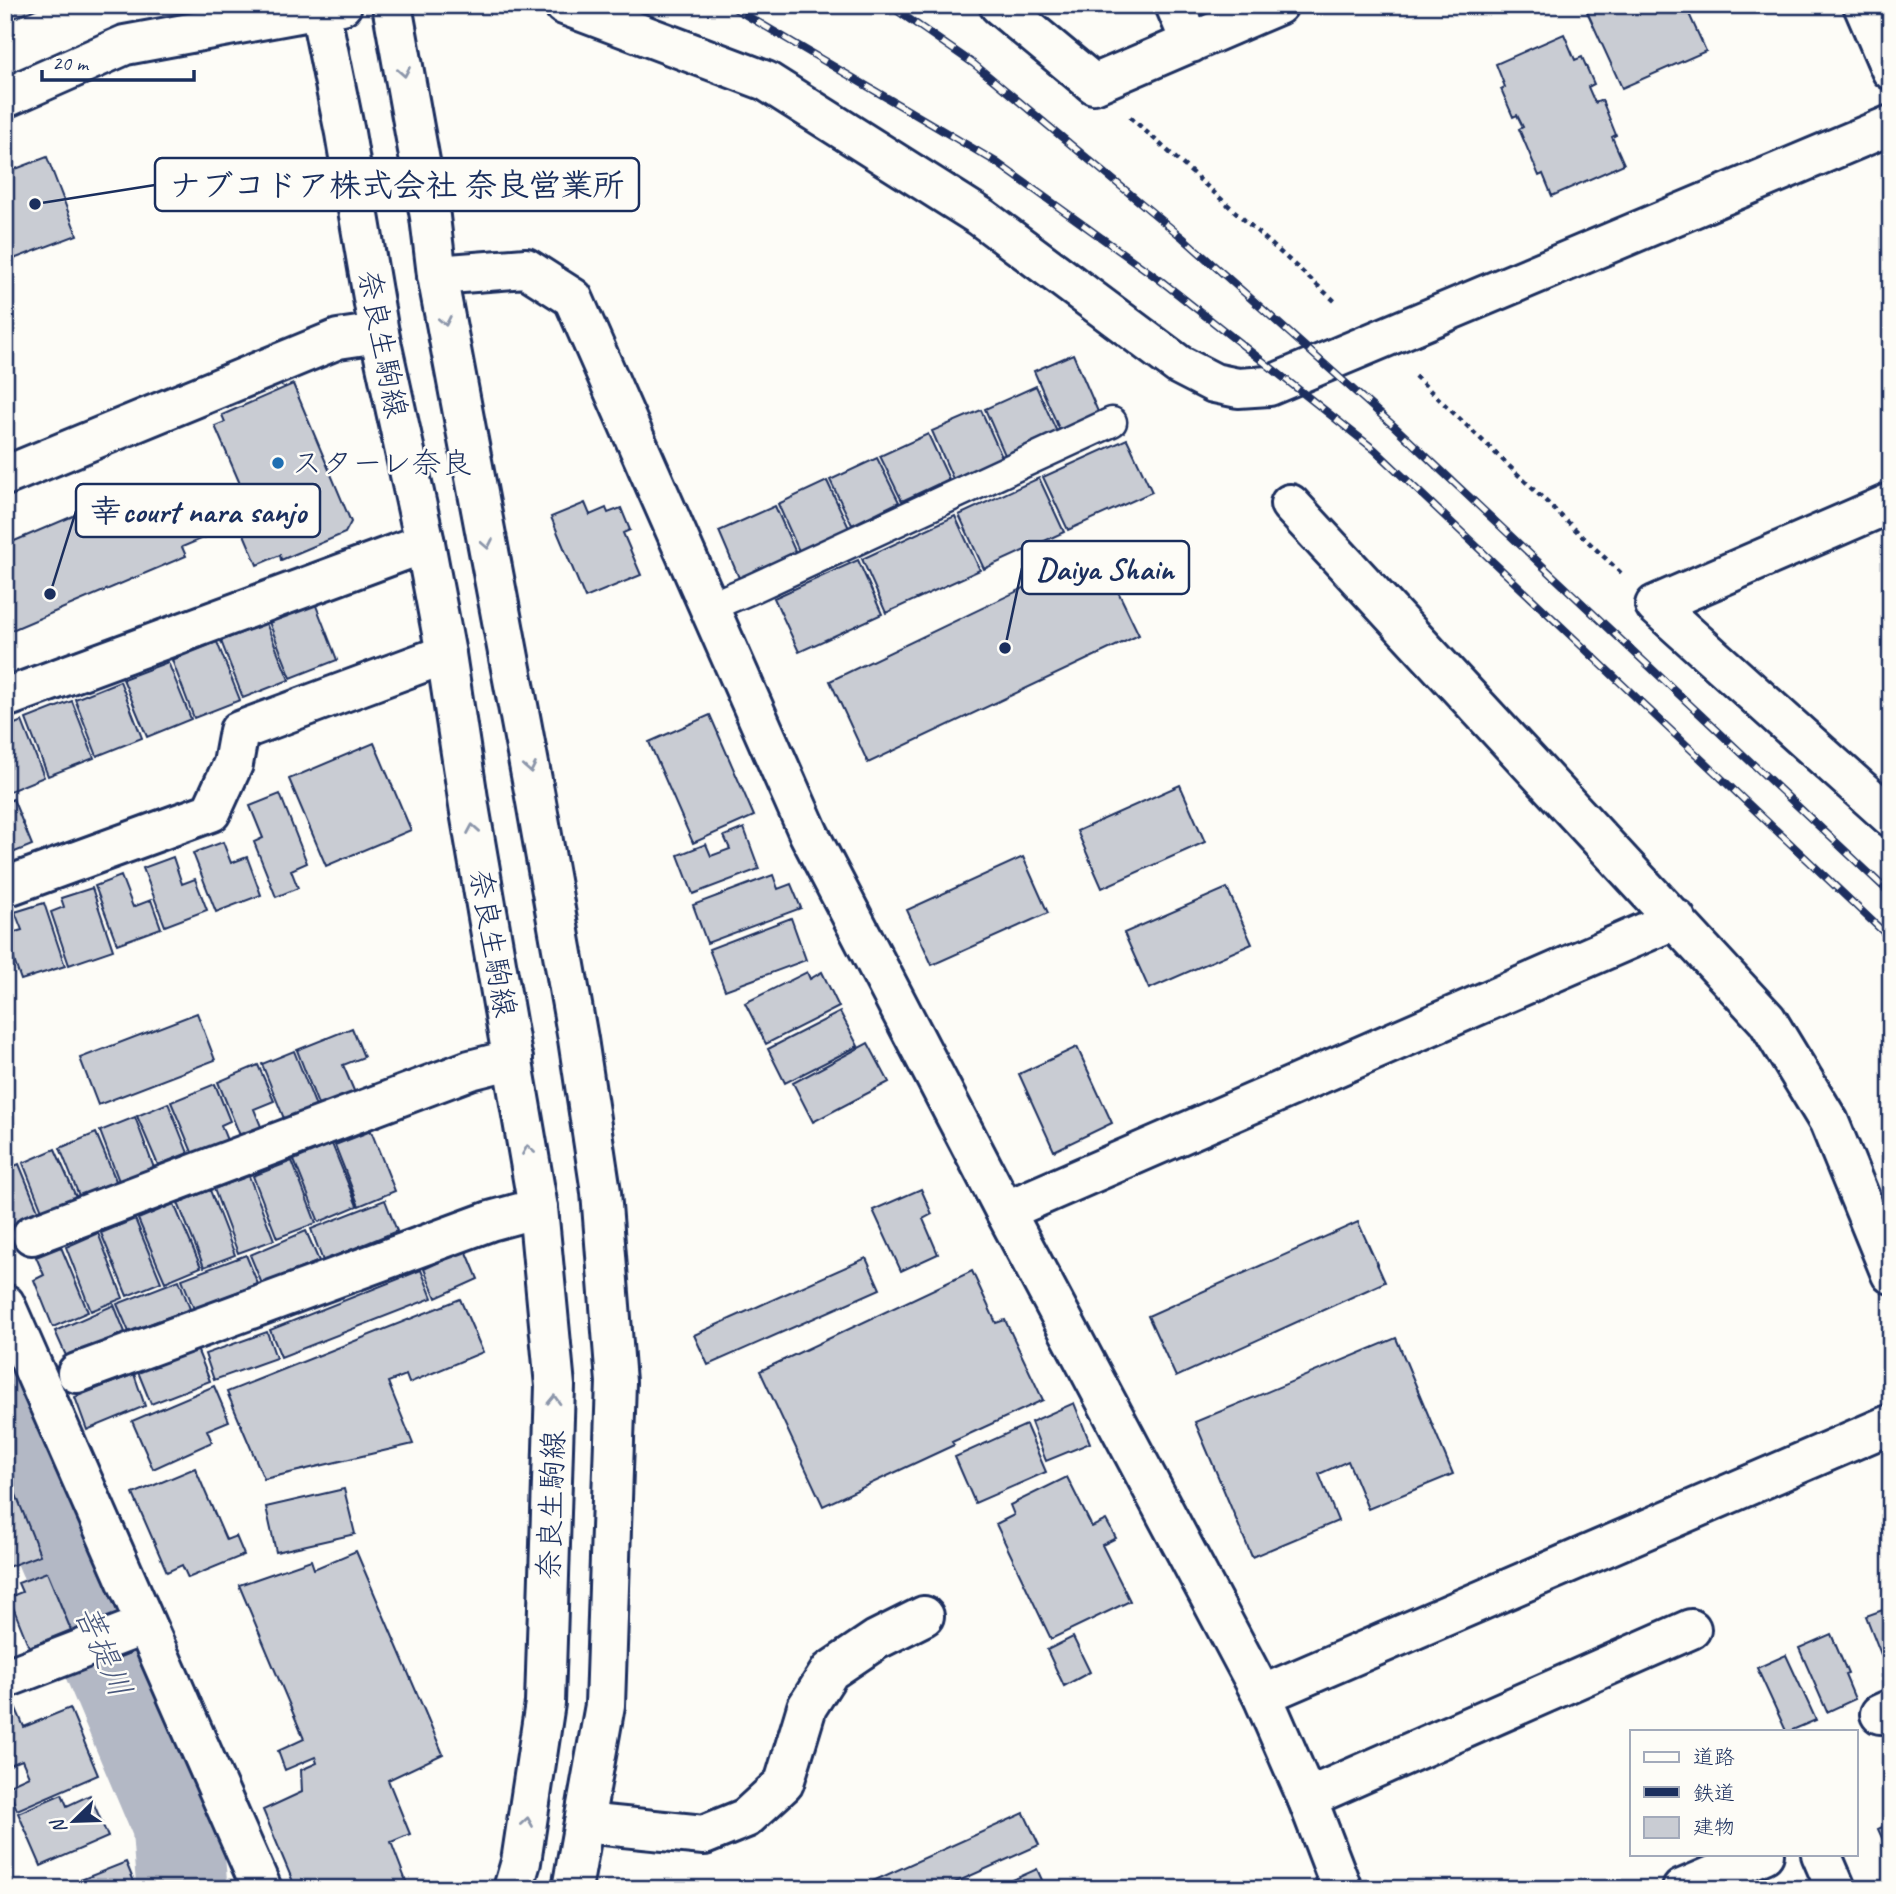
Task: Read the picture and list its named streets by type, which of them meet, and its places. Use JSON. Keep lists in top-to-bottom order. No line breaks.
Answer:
{"streets":{"street":["奈良生駒線"]},"water":["菩提川"],"places":["ナブコドア株式会社 奈良営業所","スターレ奈良","幸court nara sanjo","Daiya Shain"],"legend":["道路","鉄道","建物"],"scale_bar":"20 m","north":"bottom left"}
